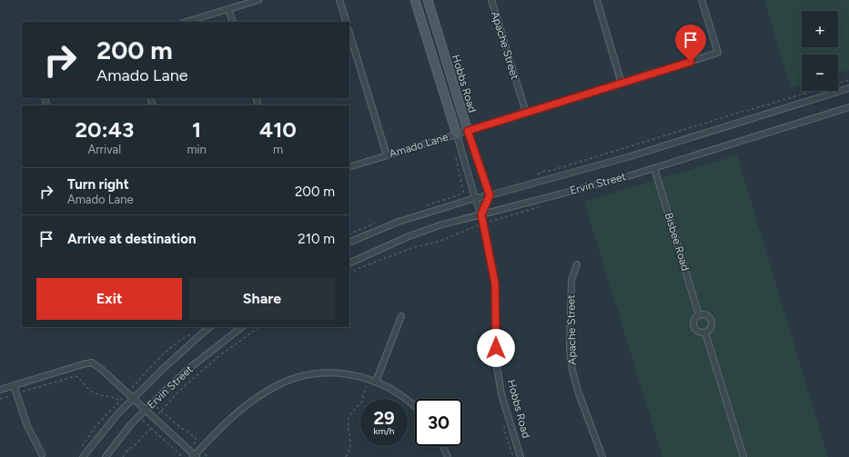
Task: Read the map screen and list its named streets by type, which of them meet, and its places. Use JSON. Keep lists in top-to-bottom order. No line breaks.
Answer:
{"streets":{"street":["Apache Street","Hobbs Road","Amado Lane","Ervin Street","Bisbee Road"]},"crossings":[["Apache Street","Amado Lane"],["Hobbs Road","Amado Lane"],["Hobbs Road","Ervin Street"],["Ervin Street","Bisbee Road"]],"page":{"map_buttons":["+","−"],"turn":["200 m","Amado Lane"],"eta":["20:43","Arrival","1","min","410","m"],"list":[{"name":"Turn right","note":"Amado Lane","value":"200 m"},{"name":"Arrive at destination","value":"210 m"}],"buttons":["Exit","Share"],"speed":"29 km/h","limit":"30"}}
